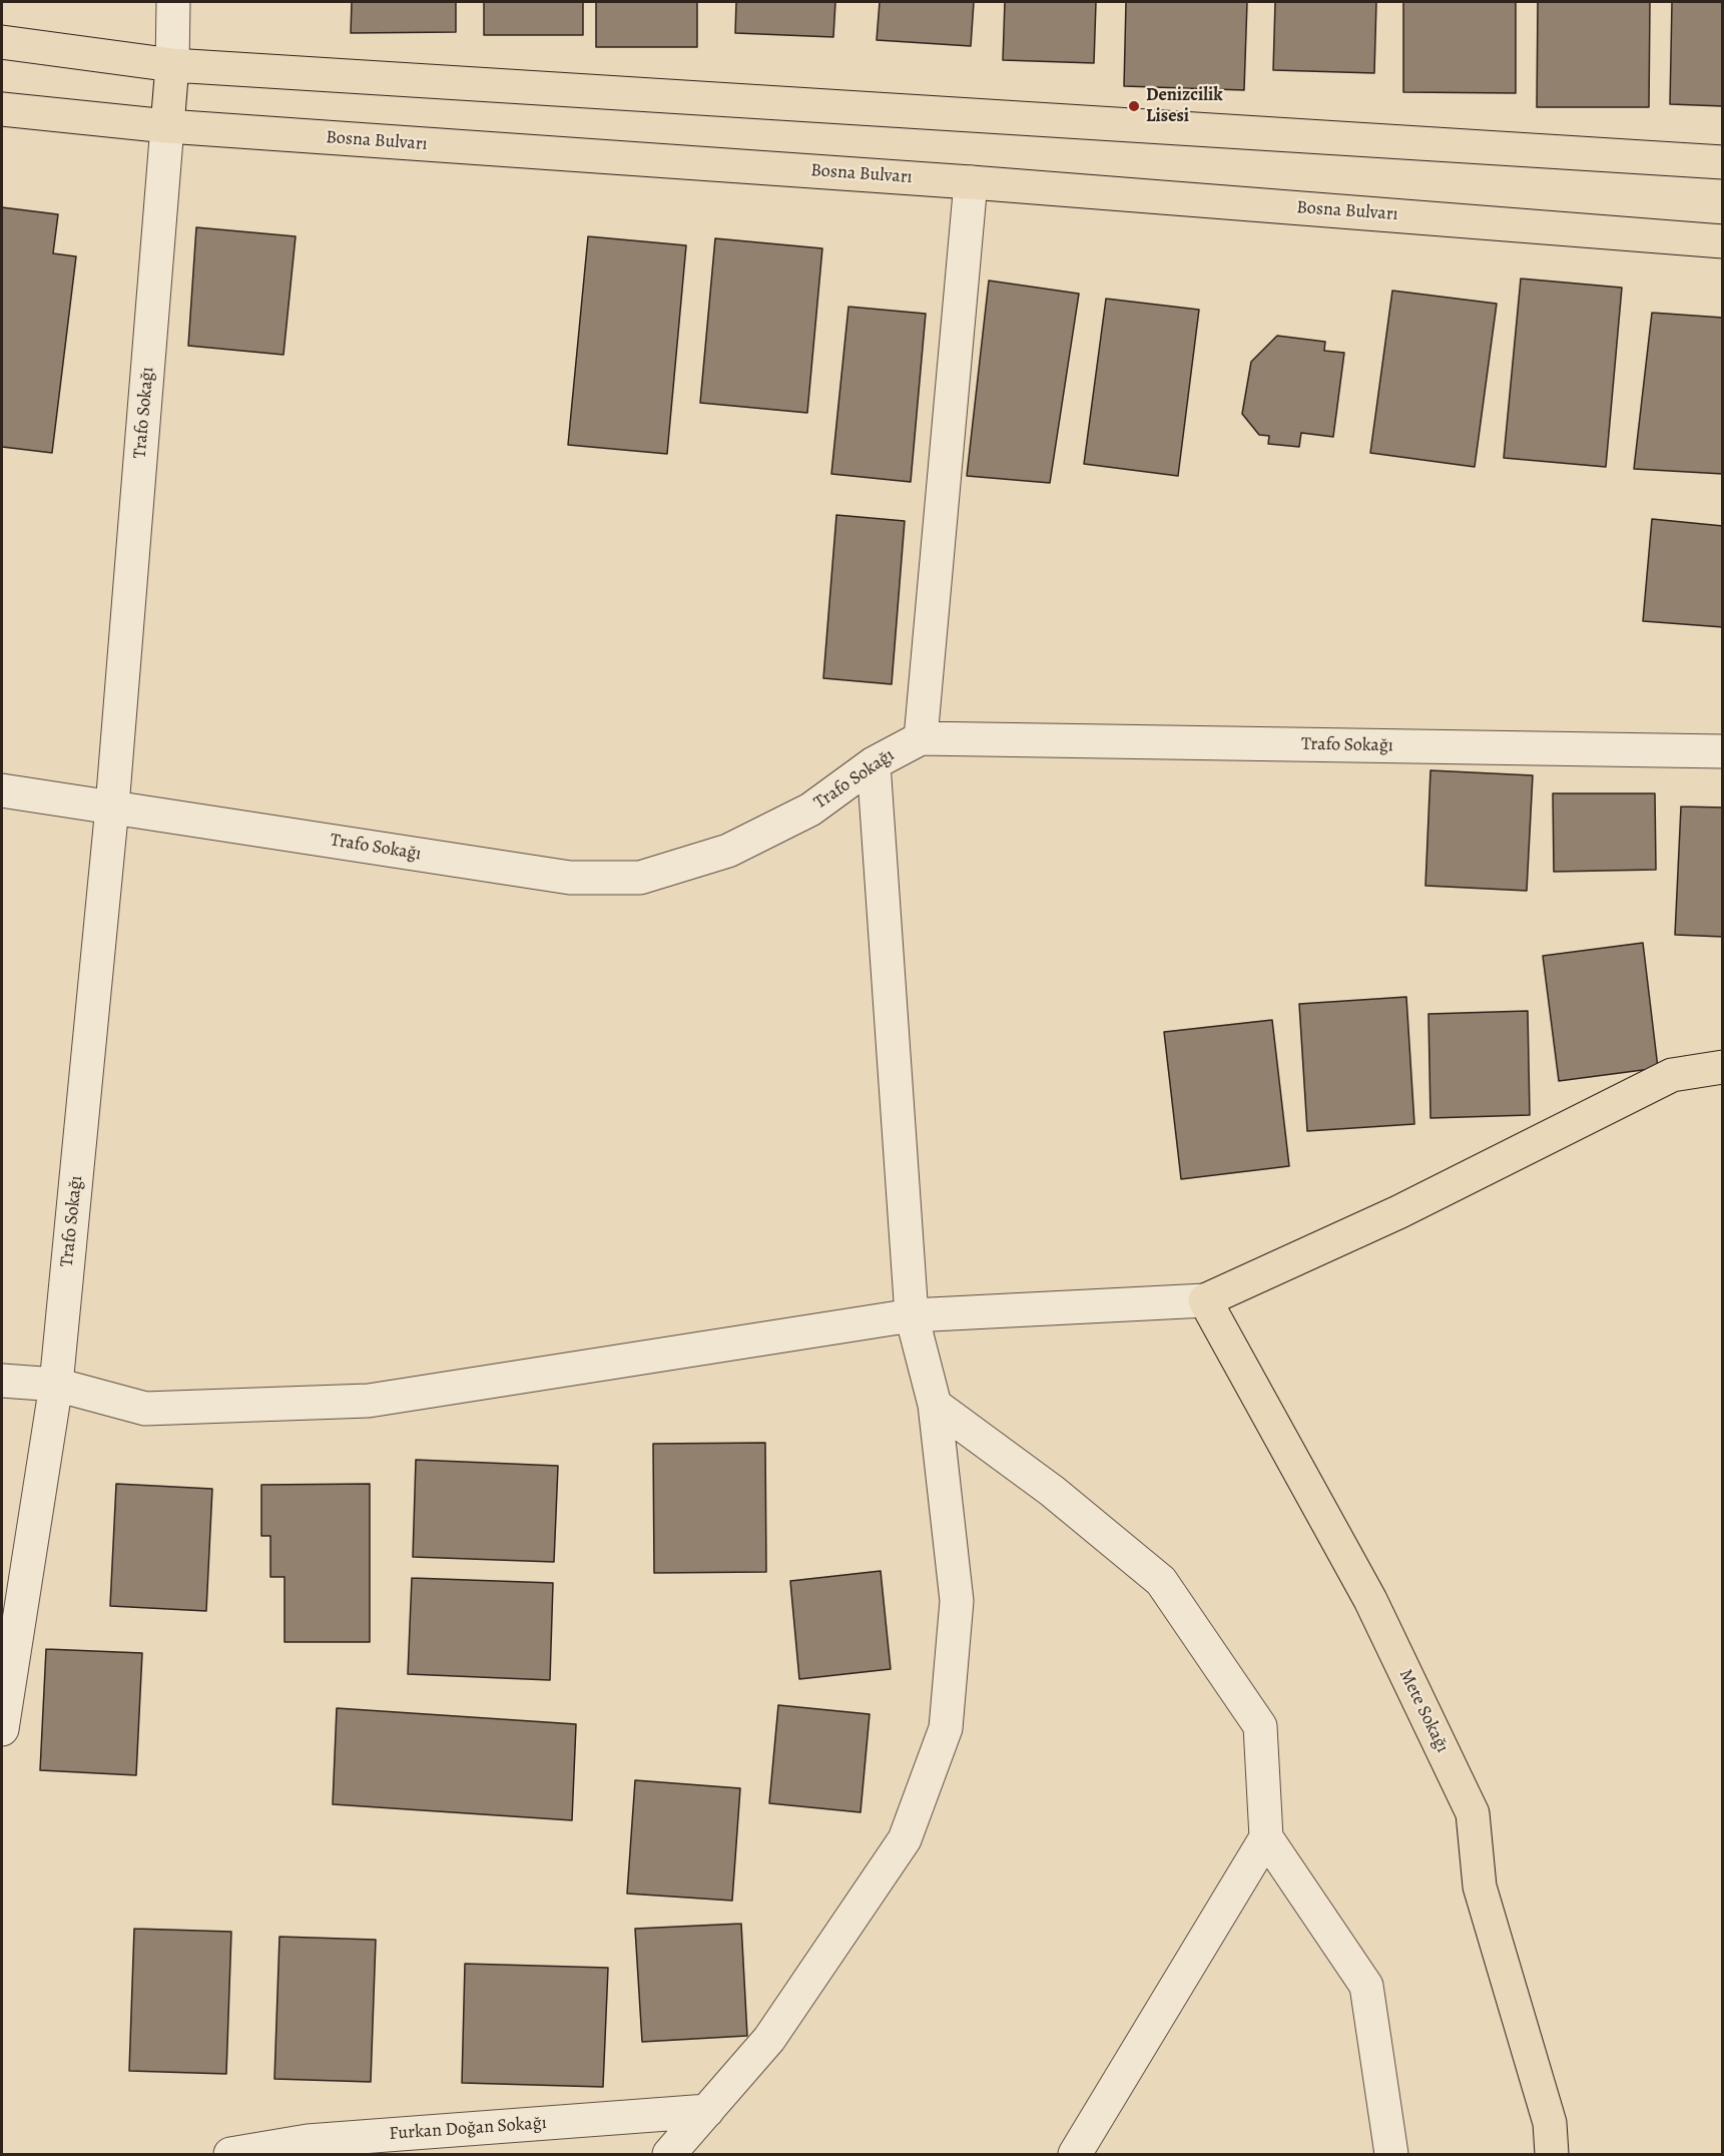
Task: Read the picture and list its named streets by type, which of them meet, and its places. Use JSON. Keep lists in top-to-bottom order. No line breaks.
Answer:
{"streets":{"main road":["Bosna Bulvarı","Mete Sokağı"],"street":["Trafo Sokağı","Furkan Doğan Sokağı"]},"crossings":[["Bosna Bulvarı","Trafo Sokağı"]],"places":["Denizcilik Lisesi"]}
